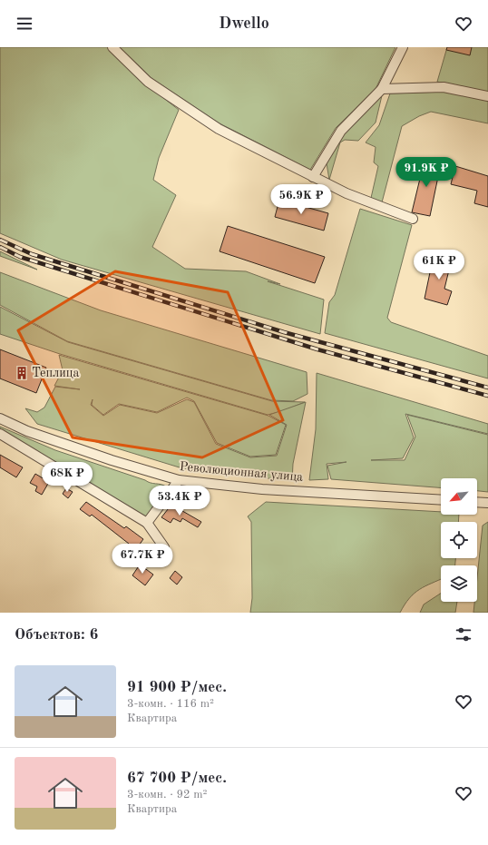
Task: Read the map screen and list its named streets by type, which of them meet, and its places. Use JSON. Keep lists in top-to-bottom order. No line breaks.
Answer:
{"streets":{"street":["Революционная улица"]},"places":{"building":["Теплица"]},"north":"bottom left","page":{"header":"Dwello","price":["91.9K ₽","56.9K ₽","61K ₽","68K ₽","53.4K ₽","67.7K ₽"],"heading":"Объектов: 6","list":[{"name":"91 900 ₽/мес.","note":"3-комн. · 116 m² · Квартира"},{"name":"67 700 ₽/мес.","note":"3-комн. · 92 m² · Квартира"}]}}
